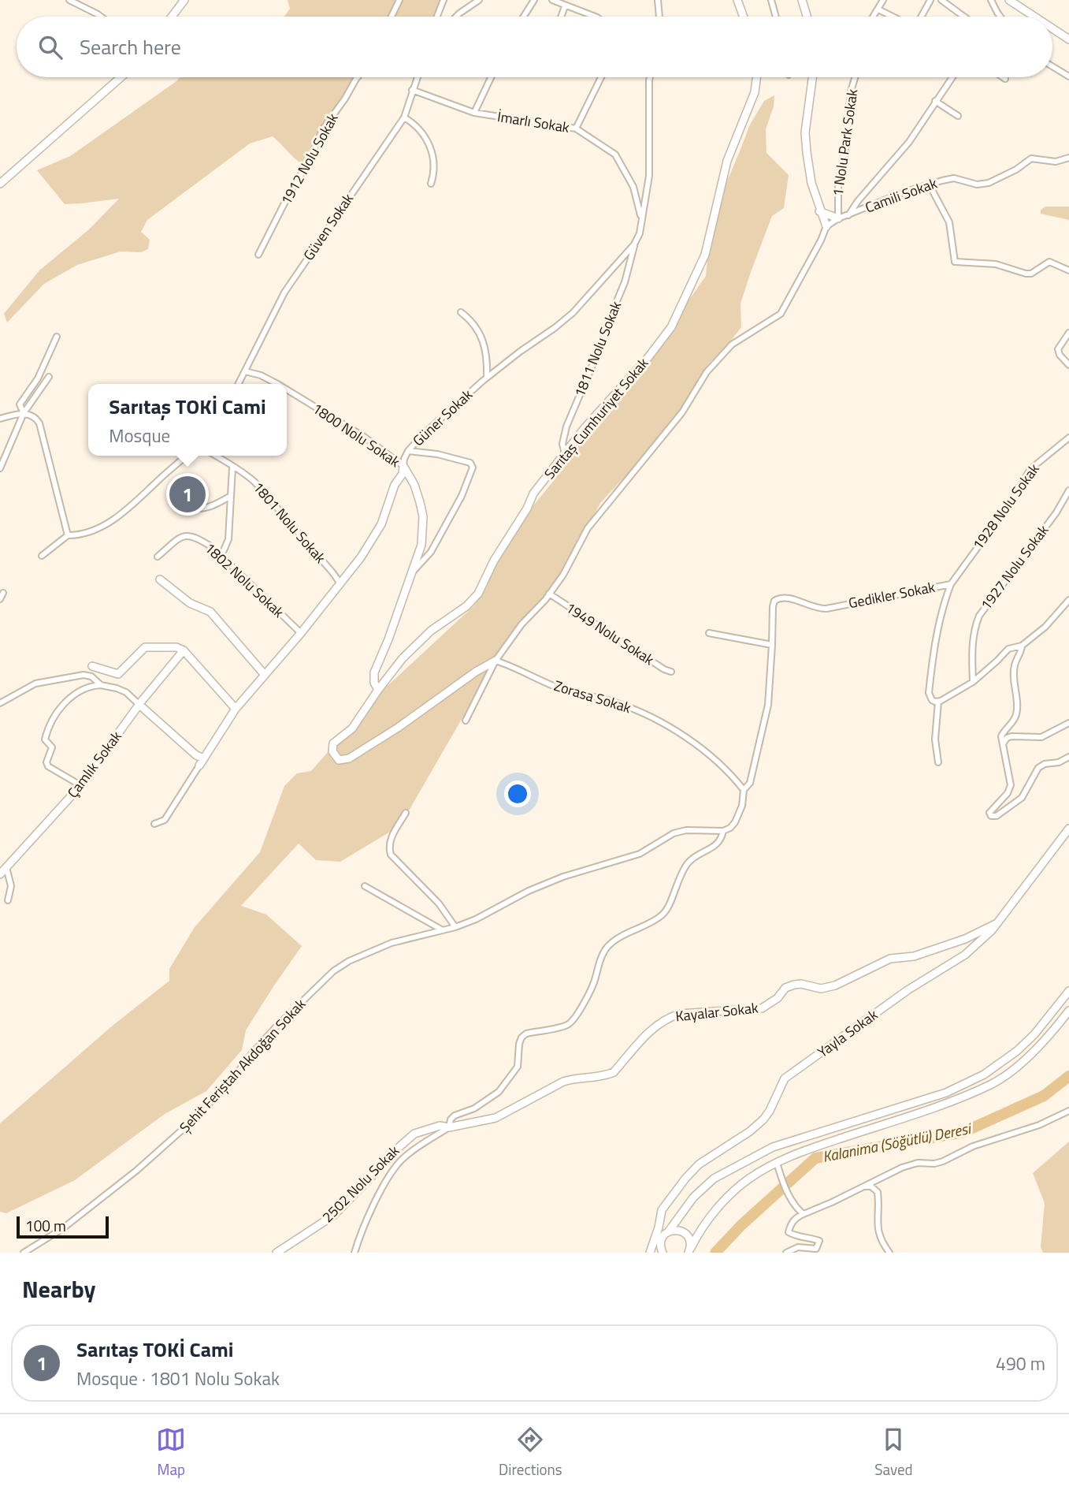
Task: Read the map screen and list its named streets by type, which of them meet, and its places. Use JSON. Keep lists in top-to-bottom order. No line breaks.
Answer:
{"streets":{"street":["İmarlı Sokak","1 Nolu Park Sokak","1912 Nolu Sokak","Camili Sokak","Güven Sokak","1811 Nolu Sokak","Güner Sokak","Sarıtaş Cumhuriyet Sokak","1800 Nolu Sokak","1928 Nolu Sokak","1801 Nolu Sokak","1927 Nolu Sokak","1802 Nolu Sokak","Gedikler Sokak","1949 Nolu Sokak","Zorasa Sokak","Çamlık Sokak","Kayalar Sokak","Yayla Sokak","Şehit Feriştah Akdoğan Sokak","2502 Nolu Sokak"]},"crossings":[["İmarlı Sokak","Güven Sokak"],["İmarlı Sokak","Güner Sokak"],["1 Nolu Park Sokak","Camili Sokak"],["Güven Sokak","1800 Nolu Sokak"],["1811 Nolu Sokak","Güner Sokak"],["1811 Nolu Sokak","Sarıtaş Cumhuriyet Sokak"],["Güner Sokak","1800 Nolu Sokak"],["Güner Sokak","1801 Nolu Sokak"],["Güner Sokak","1802 Nolu Sokak"],["Sarıtaş Cumhuriyet Sokak","1800 Nolu Sokak"],["Sarıtaş Cumhuriyet Sokak","Zorasa Sokak"],["1928 Nolu Sokak","Gedikler Sokak"],["Gedikler Sokak","Zorasa Sokak"],["Kayalar Sokak","Yayla Sokak"],["Kayalar Sokak","2502 Nolu Sokak"]],"water":["Kalanima (Söğütlü) Deresi"],"scale_bar":"100 m","page":{"search":"Search here","popup":["Sarıtaş TOKİ Cami","Mosque"],"pins":"1","scale":"100 m","heading":"Nearby","list":[{"mark":"1","name":"Sarıtaş TOKİ Cami","note":"Mosque · 1801 Nolu Sokak","value":"490 m"}],"nav":["Map","Directions","Saved"]}}
